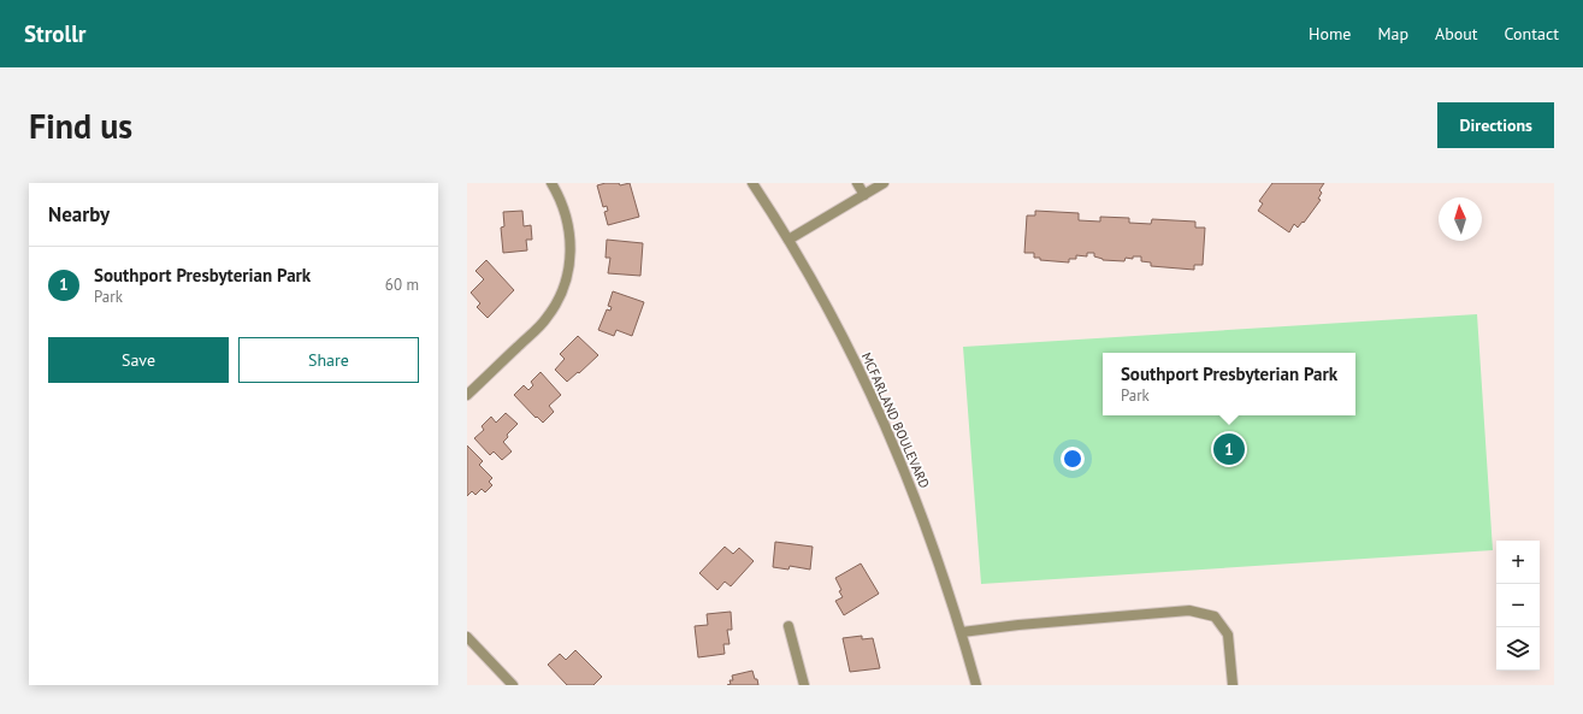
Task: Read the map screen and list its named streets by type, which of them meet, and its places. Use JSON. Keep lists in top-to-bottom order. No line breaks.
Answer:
{"streets":{"street":["MCFARLAND BOULEVARD"]},"north":"top","page":{"header":"Strollr","nav":["Home","Map","About","Contact"],"buttons":["Directions",["Save","Share"]],"title":"Find us","heading":"Nearby","list":[{"mark":"1","name":"Southport Presbyterian Park","note":"Park","value":"60 m"}],"popup":["Southport Presbyterian Park","Park"],"pins":"1","map_buttons":["+","−"]}}
